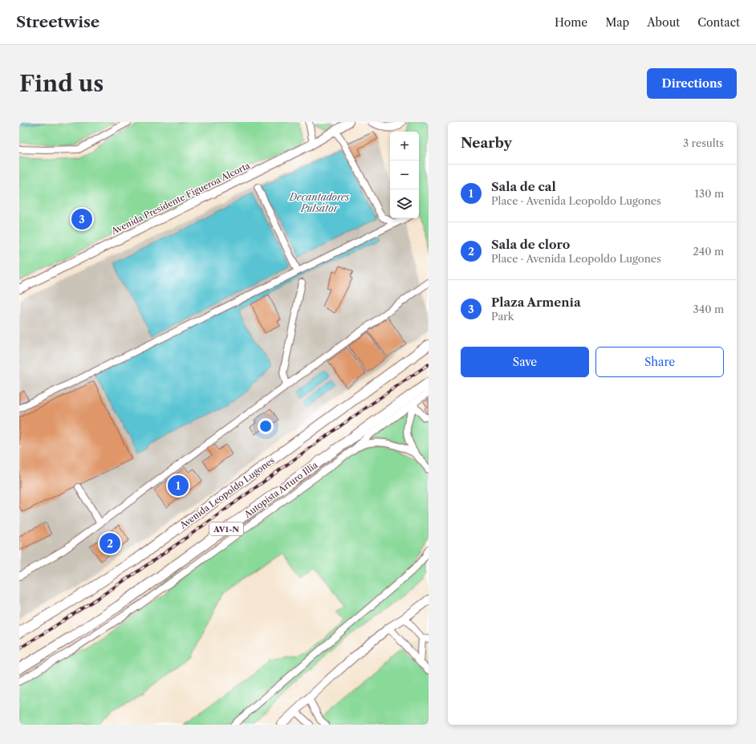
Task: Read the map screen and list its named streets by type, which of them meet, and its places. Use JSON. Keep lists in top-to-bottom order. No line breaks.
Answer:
{"streets":{"highway":["Autopista Arturo Illia","Avenida Leopoldo Lugones","AV1-N"],"main road":["Avenida Presidente Figueroa Alcorta"]},"water":["Decantadores Pulsátor"],"page":{"header":"Streetwise","nav":["Home","Map","About","Contact"],"buttons":["Directions",["Save","Share"]],"title":"Find us","heading":["Nearby","3 results"],"map_buttons":["+","−"],"list":[{"mark":"1","name":"Sala de cal","note":"Place · Avenida Leopoldo Lugones","value":"130 m"},{"mark":"2","name":"Sala de cloro","note":"Place · Avenida Leopoldo Lugones","value":"240 m"},{"mark":"3","name":"Plaza Armenia","note":"Park","value":"340 m"}],"pins":["3","1","2"]}}
